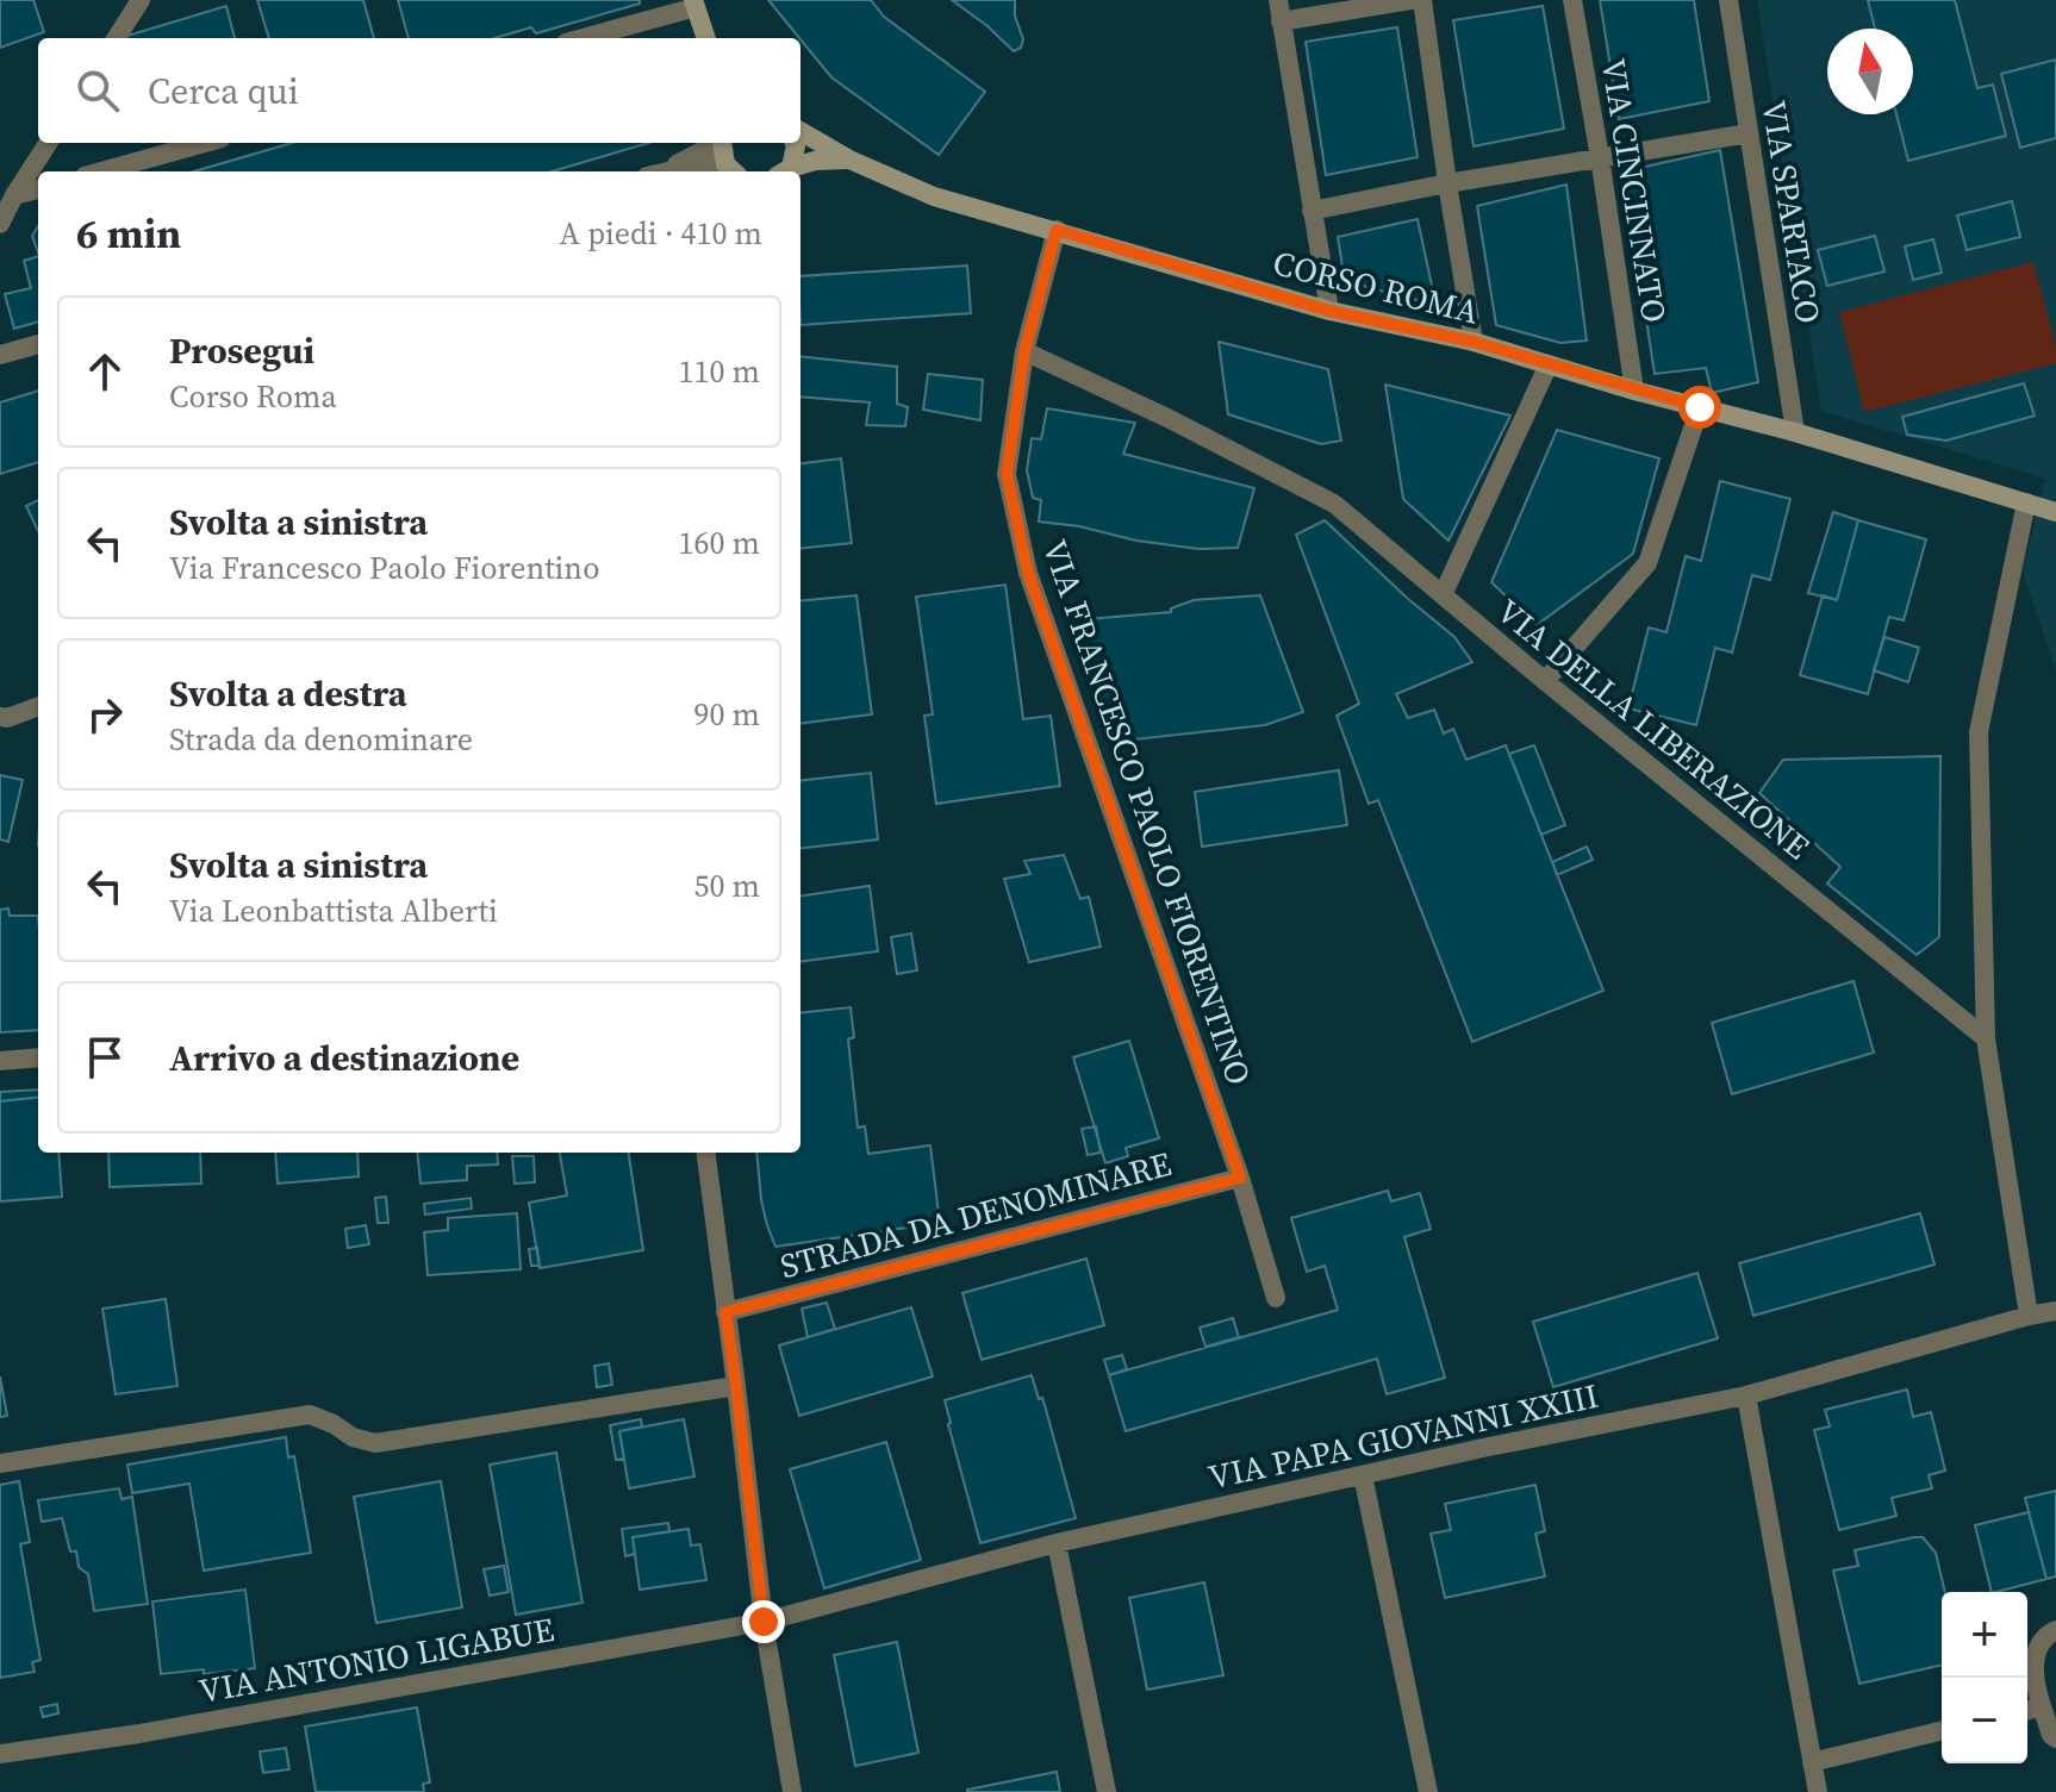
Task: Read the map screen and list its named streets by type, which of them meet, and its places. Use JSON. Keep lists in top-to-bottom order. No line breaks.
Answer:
{"streets":{"main road":["CORSO ROMA"],"street":["VIA CINCINNATO","VIA SPARTACO","VIA DELLA LIBERAZIONE","VIA FRANCESCO PAOLO FIORENTINO","STRADA DA DENOMINARE","VIA PAPA GIOVANNI XXIII","VIA ANTONIO LIGABUE"]},"crossings":[["VIA CINCINNATO","CORSO ROMA"],["VIA SPARTACO","CORSO ROMA"],["CORSO ROMA","VIA FRANCESCO PAOLO FIORENTINO"],["VIA DELLA LIBERAZIONE","VIA FRANCESCO PAOLO FIORENTINO"],["VIA FRANCESCO PAOLO FIORENTINO","STRADA DA DENOMINARE"],["VIA PAPA GIOVANNI XXIII","VIA ANTONIO LIGABUE"]],"north":"top","page":{"search":"Cerca qui","heading":["6 min","A piedi · 410 m"],"list":[["Prosegui","Corso Roma","110 m"],["Svolta a sinistra","Via Francesco Paolo Fiorentino","160 m"],["Svolta a destra","Strada da denominare","90 m"],["Svolta a sinistra","Via Leonbattista Alberti","50 m"],"Arrivo a destinazione"],"map_buttons":["+","−"]}}
